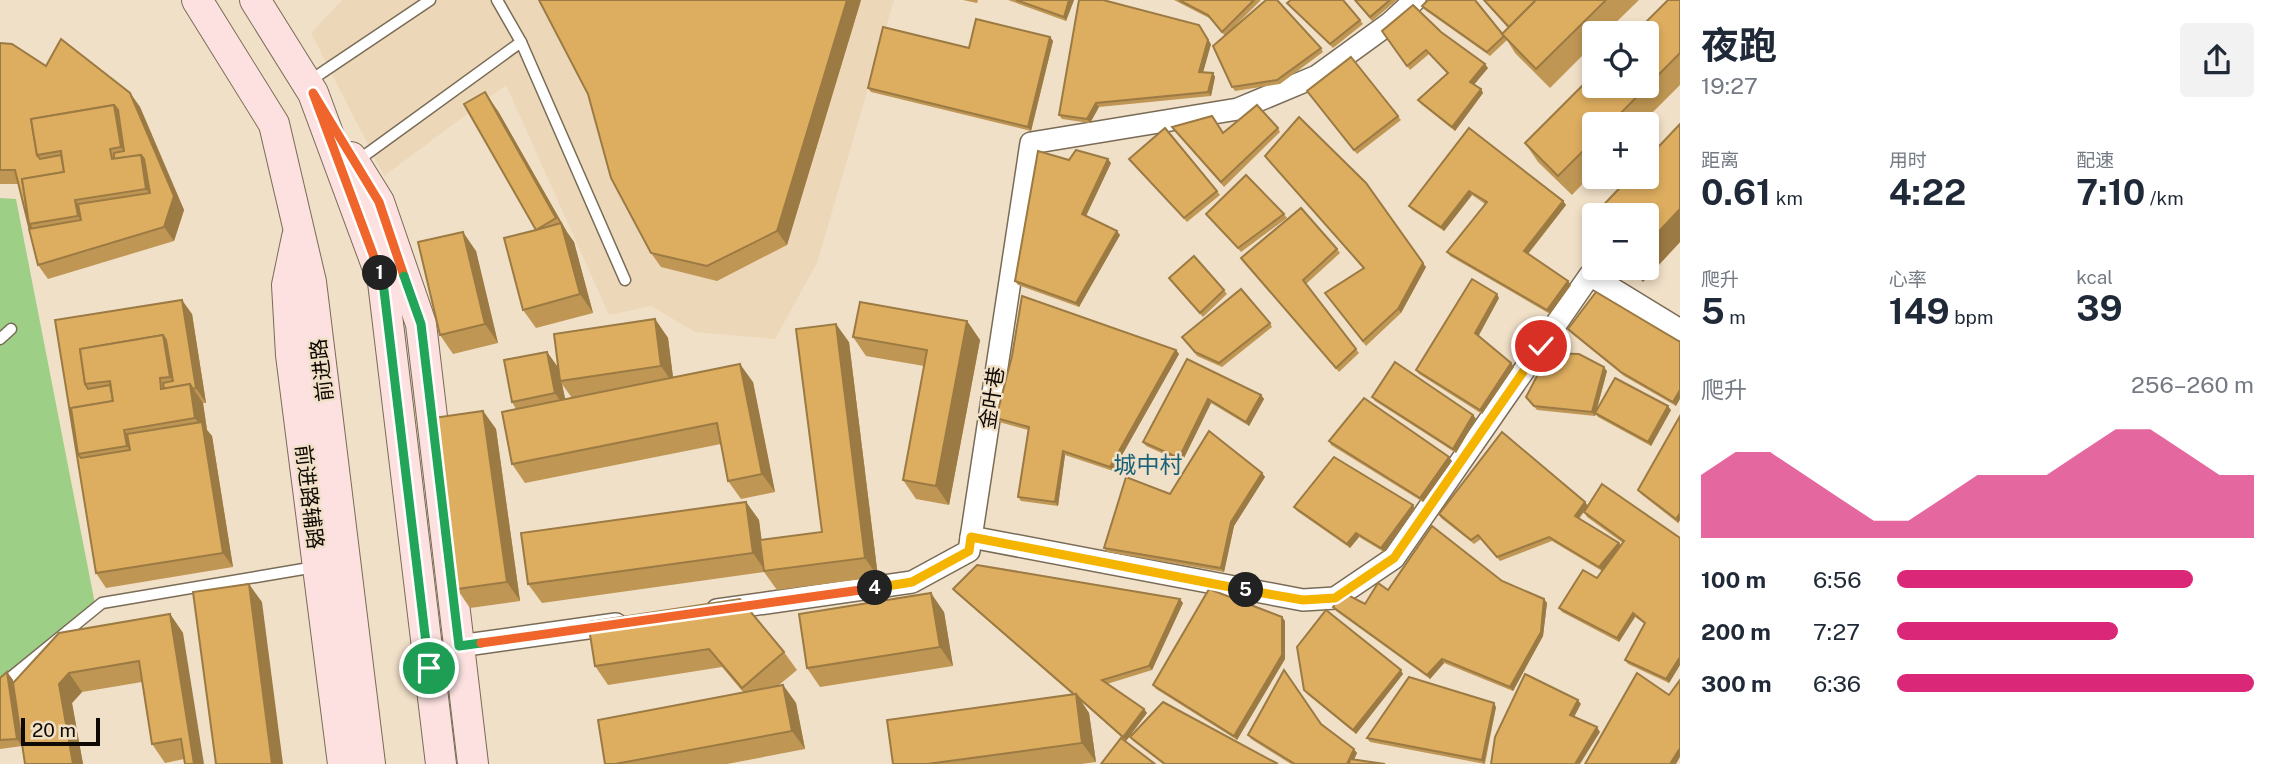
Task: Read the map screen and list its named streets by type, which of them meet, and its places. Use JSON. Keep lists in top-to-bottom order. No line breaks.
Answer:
{"streets":{"main road":["前进路","前进路辅路"],"street":["金叶巷"]},"crossings":[["前进路","前进路辅路"]],"districts":["城中村"],"scale_bar":"20 m","page":{"heading":["夜跑","19:27"],"map_buttons":["+","−"],"stats":[["距离","0.61 km"],["用时","4:22"],["配速","7:10 /km"],["爬升","5 m"],["心率","149 bpm"],["kcal","39"]],"pins":["1","4","5"],"chart":["爬升","256–260 m"],"list":[{"name":"100 m","note":"6:56"},{"name":"200 m","note":"7:27"},{"name":"300 m","note":"6:36"}],"scale":"20 m"}}
